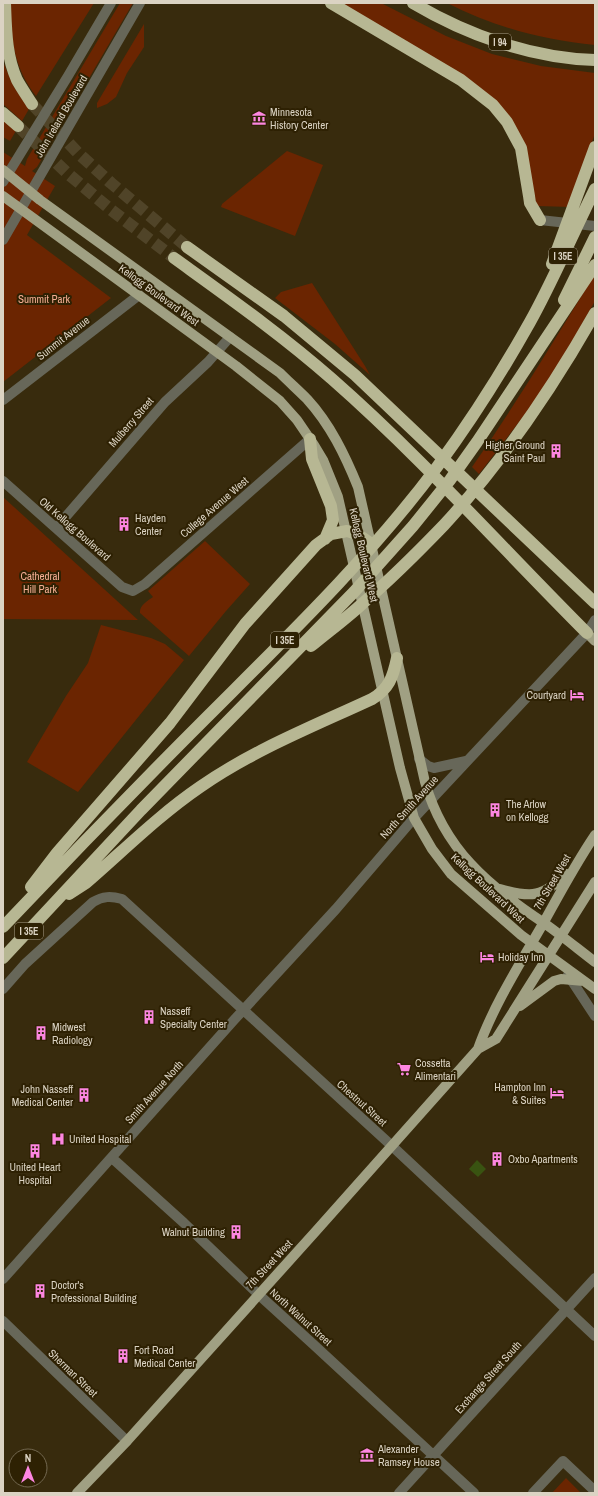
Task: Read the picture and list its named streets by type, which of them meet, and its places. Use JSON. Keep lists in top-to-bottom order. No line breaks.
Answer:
{"streets":{"highway":["I 94","I 35E"],"main road":["Kellogg Boulevard West","7th Street West"],"street":["John Ireland Boulevard","Summit Avenue","Mulberry Street","College Avenue West","Old Kellogg Boulevard","North Smith Avenue","Smith Avenue North","Chestnut Street","North Walnut Street","Sherman Street","Exchange Street South"]},"crossings":[["John Ireland Boulevard","Kellogg Boulevard West"],["Kellogg Boulevard West","Summit Avenue"],["Kellogg Boulevard West","Mulberry Street"],["Kellogg Boulevard West","College Avenue West"],["Kellogg Boulevard West","North Smith Avenue"],["Kellogg Boulevard West","7th Street West"],["Mulberry Street","Old Kellogg Boulevard"],["College Avenue West","Old Kellogg Boulevard"],["North Smith Avenue","Smith Avenue North"],["North Smith Avenue","Chestnut Street"],["7th Street West","Chestnut Street"],["7th Street West","North Walnut Street"],["7th Street West","Sherman Street"],["Smith Avenue North","Chestnut Street"],["Smith Avenue North","North Walnut Street"],["Chestnut Street","Exchange Street South"],["North Walnut Street","Exchange Street South"]],"parks":["Summit Park","Cathedral Hill Park"],"places":{"museum":["Minnesota History Center","Alexander Ramsey House"],"building":["Higher Ground Saint Paul","Hayden Center","The Arlow on Kellogg","Nasseff Specialty Center","Midwest Radiology","John Nasseff Medical Center","United Heart Hospital","Oxbo Apartments","Walnut Building","Doctor's Professional Building","Fort Road Medical Center"],"hotel":["Courtyard","Holiday Inn","Hampton Inn & Suites"],"supermarket":["Cossetta Alimentari"],"hospital":["United Hospital"]},"north":"top"}
